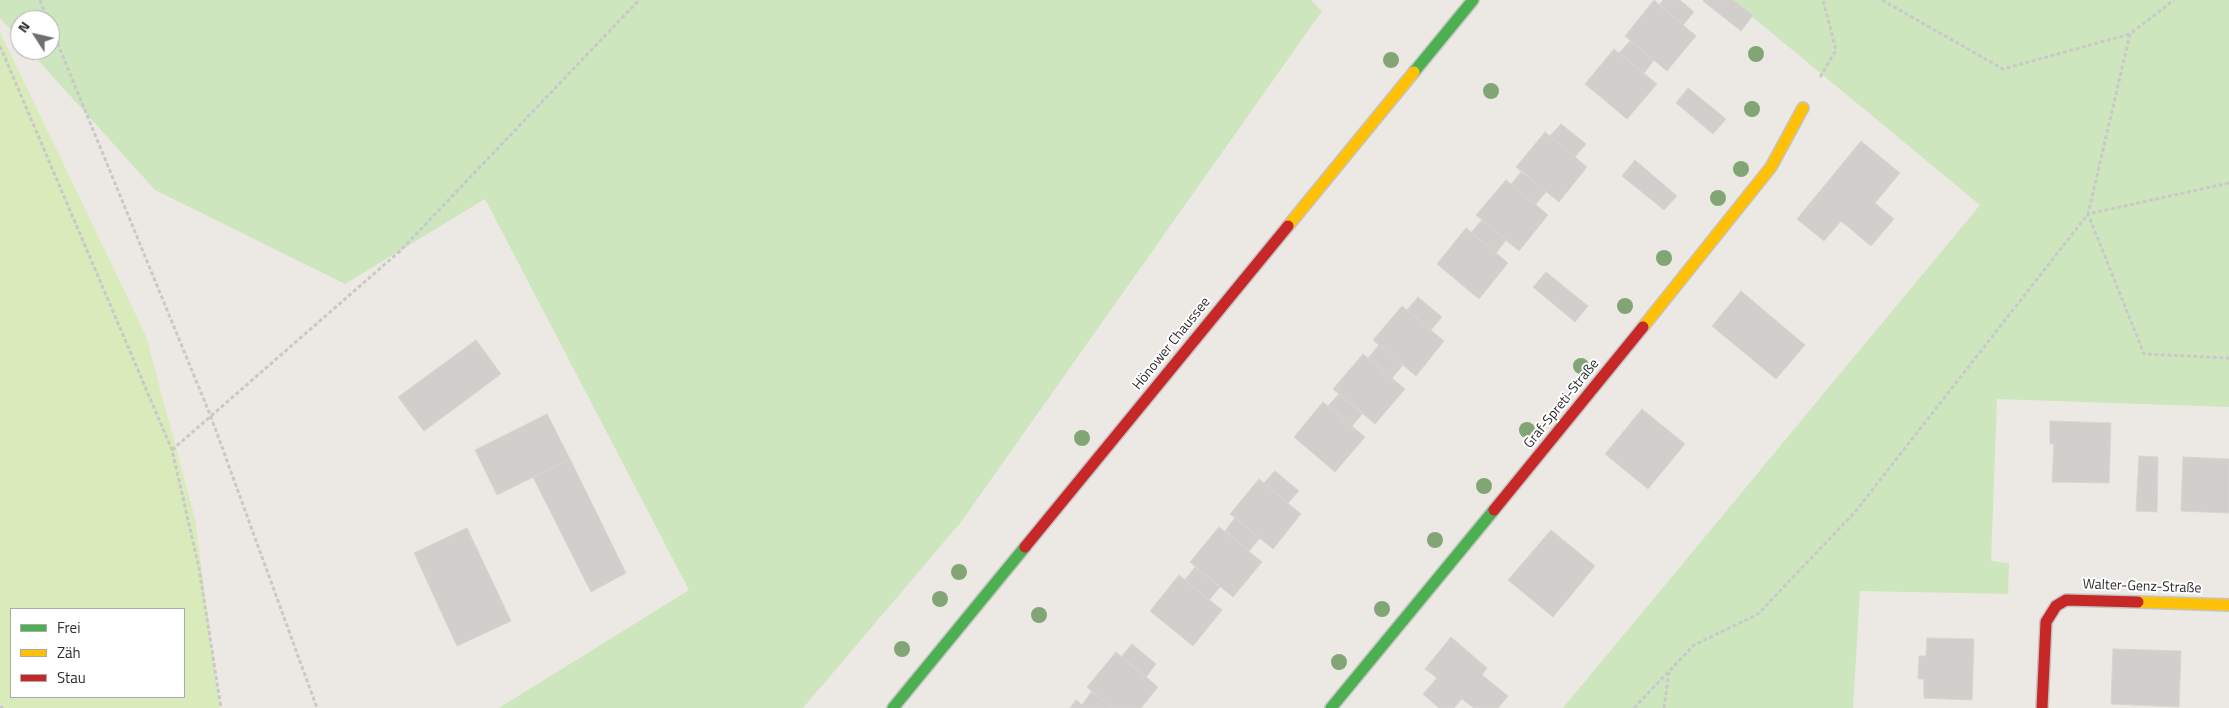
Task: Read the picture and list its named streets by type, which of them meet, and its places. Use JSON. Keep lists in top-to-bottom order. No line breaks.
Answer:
{"streets":{"street":["Hönower Chaussee","Graf-Spreti-Straße","Walter-Genz-Straße"]},"legend":["Frei","Zäh","Stau"],"north":"top left"}
